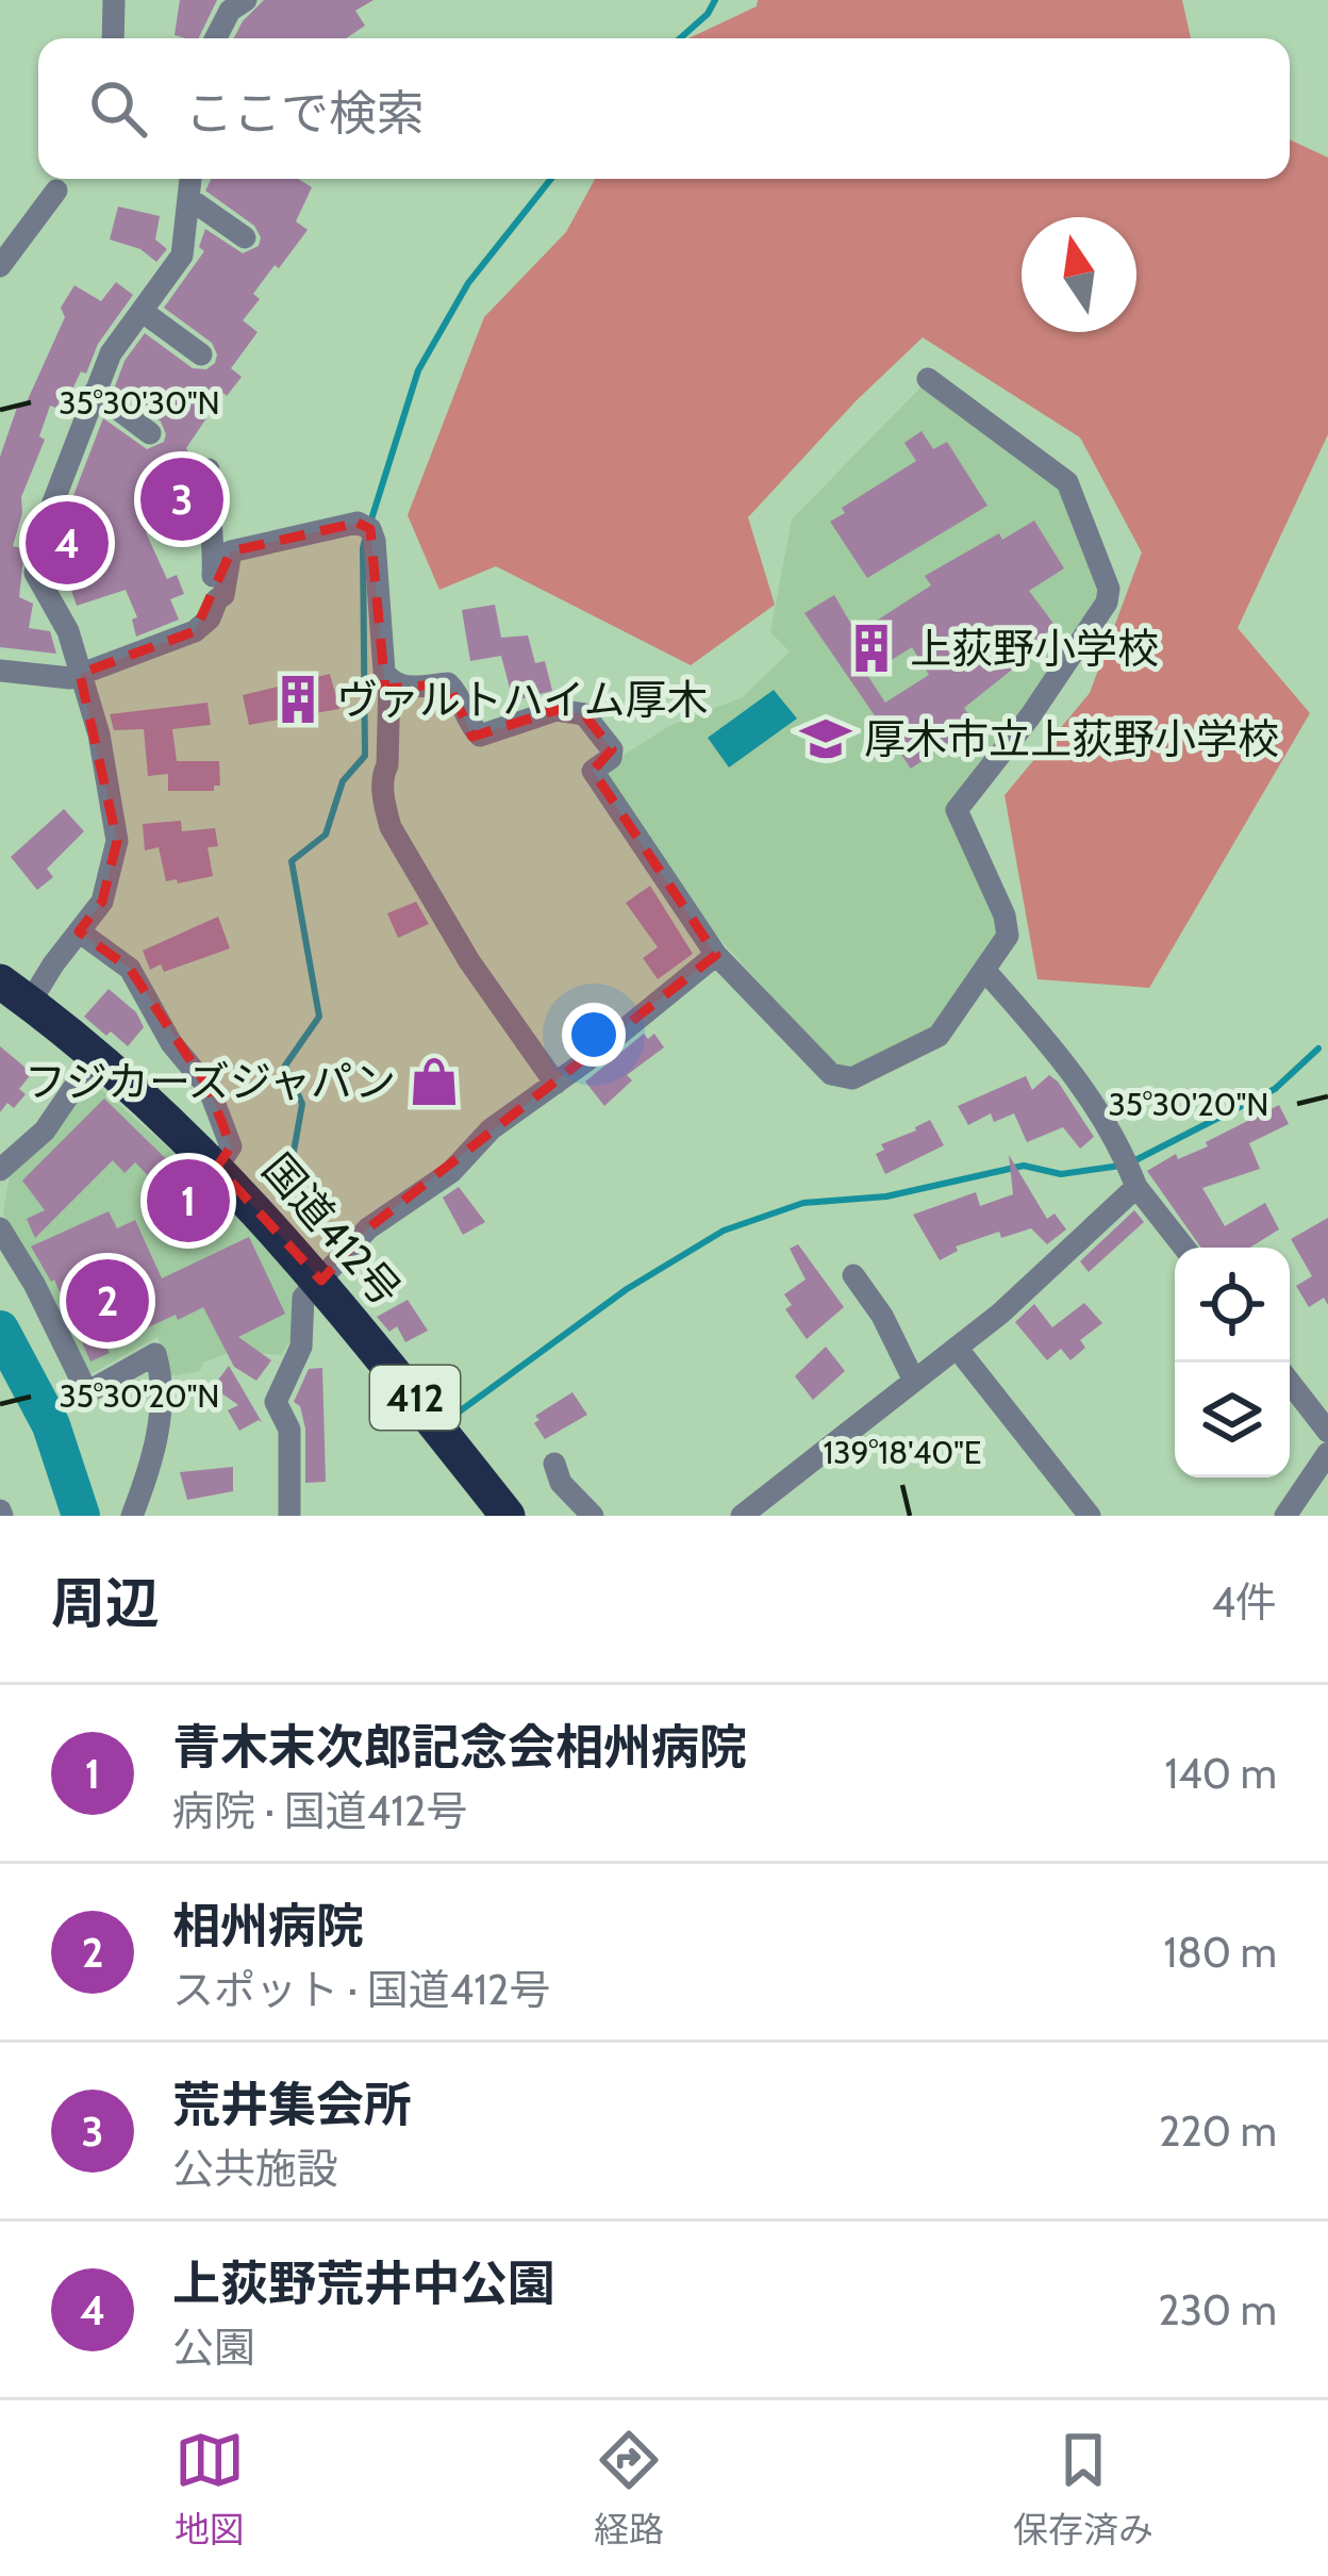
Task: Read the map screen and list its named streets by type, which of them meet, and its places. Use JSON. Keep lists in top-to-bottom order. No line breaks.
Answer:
{"streets":{"highway":["国道412号","412"]},"places":{"building":["上荻野小学校","ヴァルトハイム厚木"],"school or university":["厚木市立上荻野小学校"],"shop":["フジカーズジャパン"]},"north":"top","page":{"search":"ここで検索","pins":["3","4","1","2"],"heading":["周辺","4件"],"list":[{"mark":"1","name":"青木末次郎記念会相州病院","note":"病院 · 国道412号","value":"140 m"},{"mark":"2","name":"相州病院","note":"スポット · 国道412号","value":"180 m"},{"mark":"3","name":"荒井集会所","note":"公共施設","value":"220 m"},{"mark":"4","name":"上荻野荒井中公園","note":"公園","value":"230 m"}],"nav":["地図","経路","保存済み"]},"coordinates":["35°30'30\"N","35°30'20\"N","139°18'40\"E"]}
